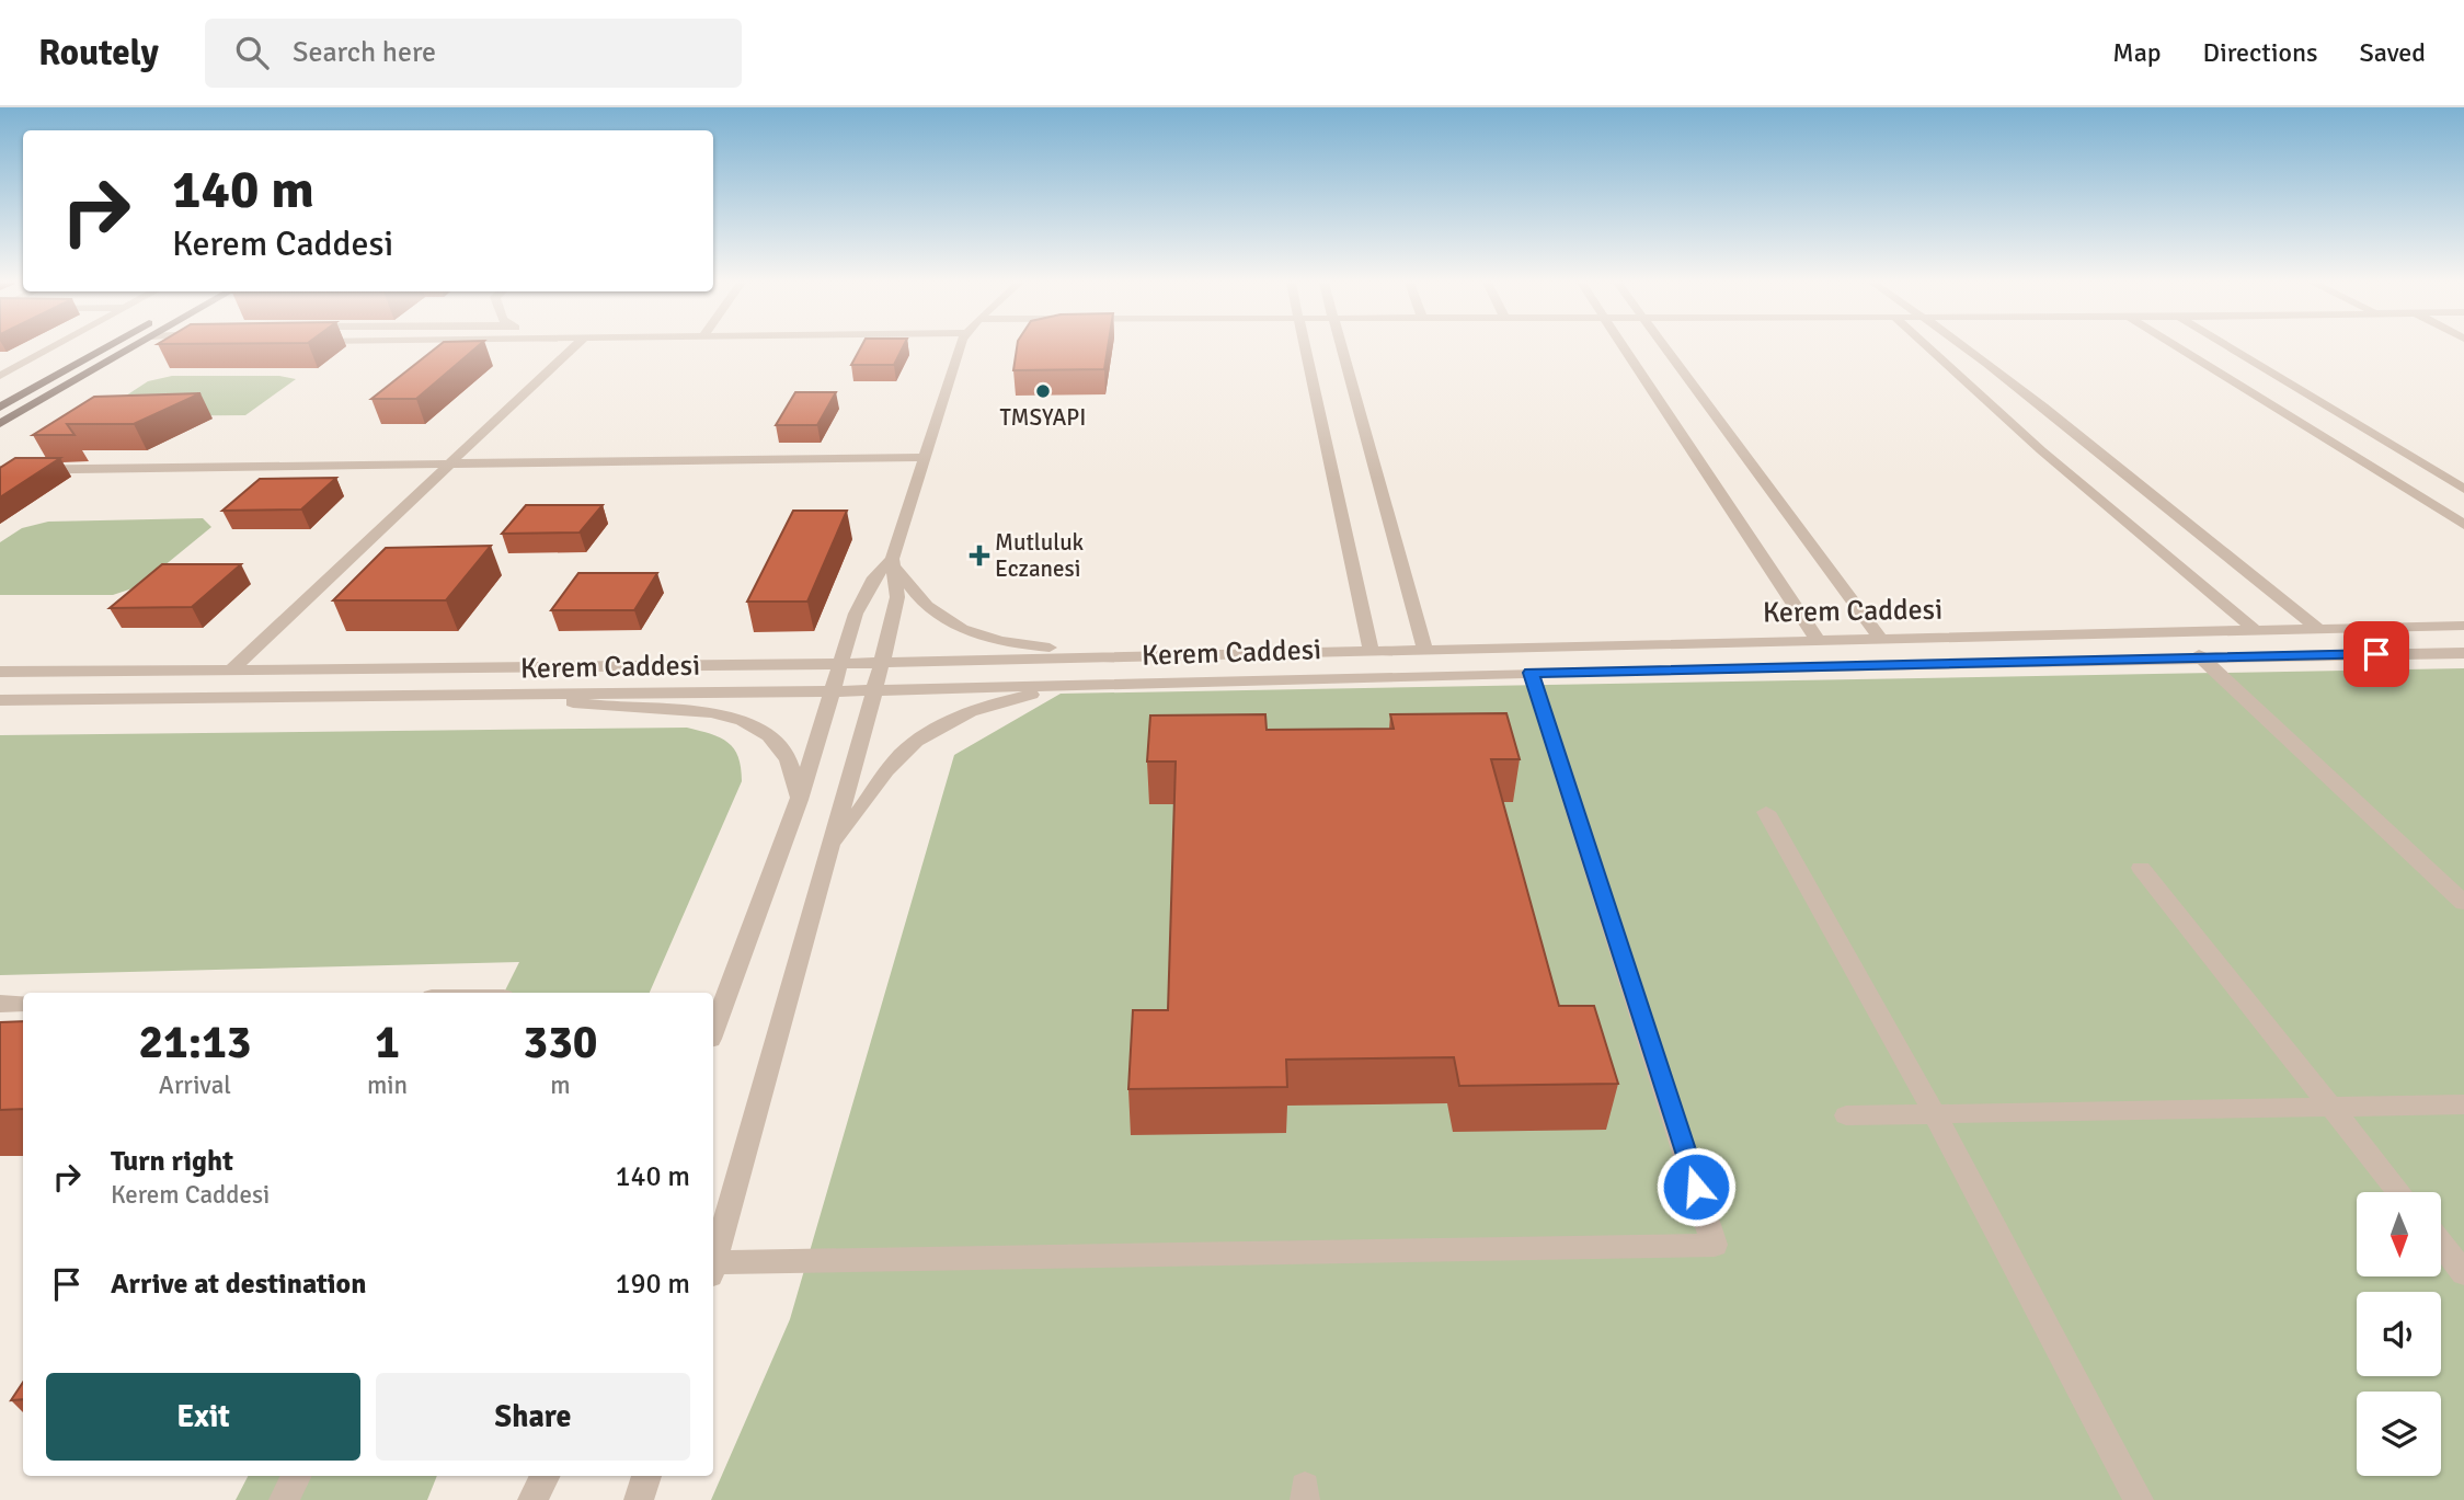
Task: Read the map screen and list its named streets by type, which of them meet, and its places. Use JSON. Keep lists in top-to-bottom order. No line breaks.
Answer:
{"streets":{"street":["Kerem Caddesi"]},"places":{"other":["TMSYAPI"],"health":["Mutluluk Eczanesi"]},"north":"bottom","page":{"header":"Routely","search":"Search here","nav":["Map","Directions","Saved"],"turn":["140 m","Kerem Caddesi"],"eta":["21:13","Arrival","1","min","330","m"],"list":[{"name":"Turn right","note":"Kerem Caddesi","value":"140 m"},{"name":"Arrive at destination","value":"190 m"}],"buttons":["Exit","Share"]}}
